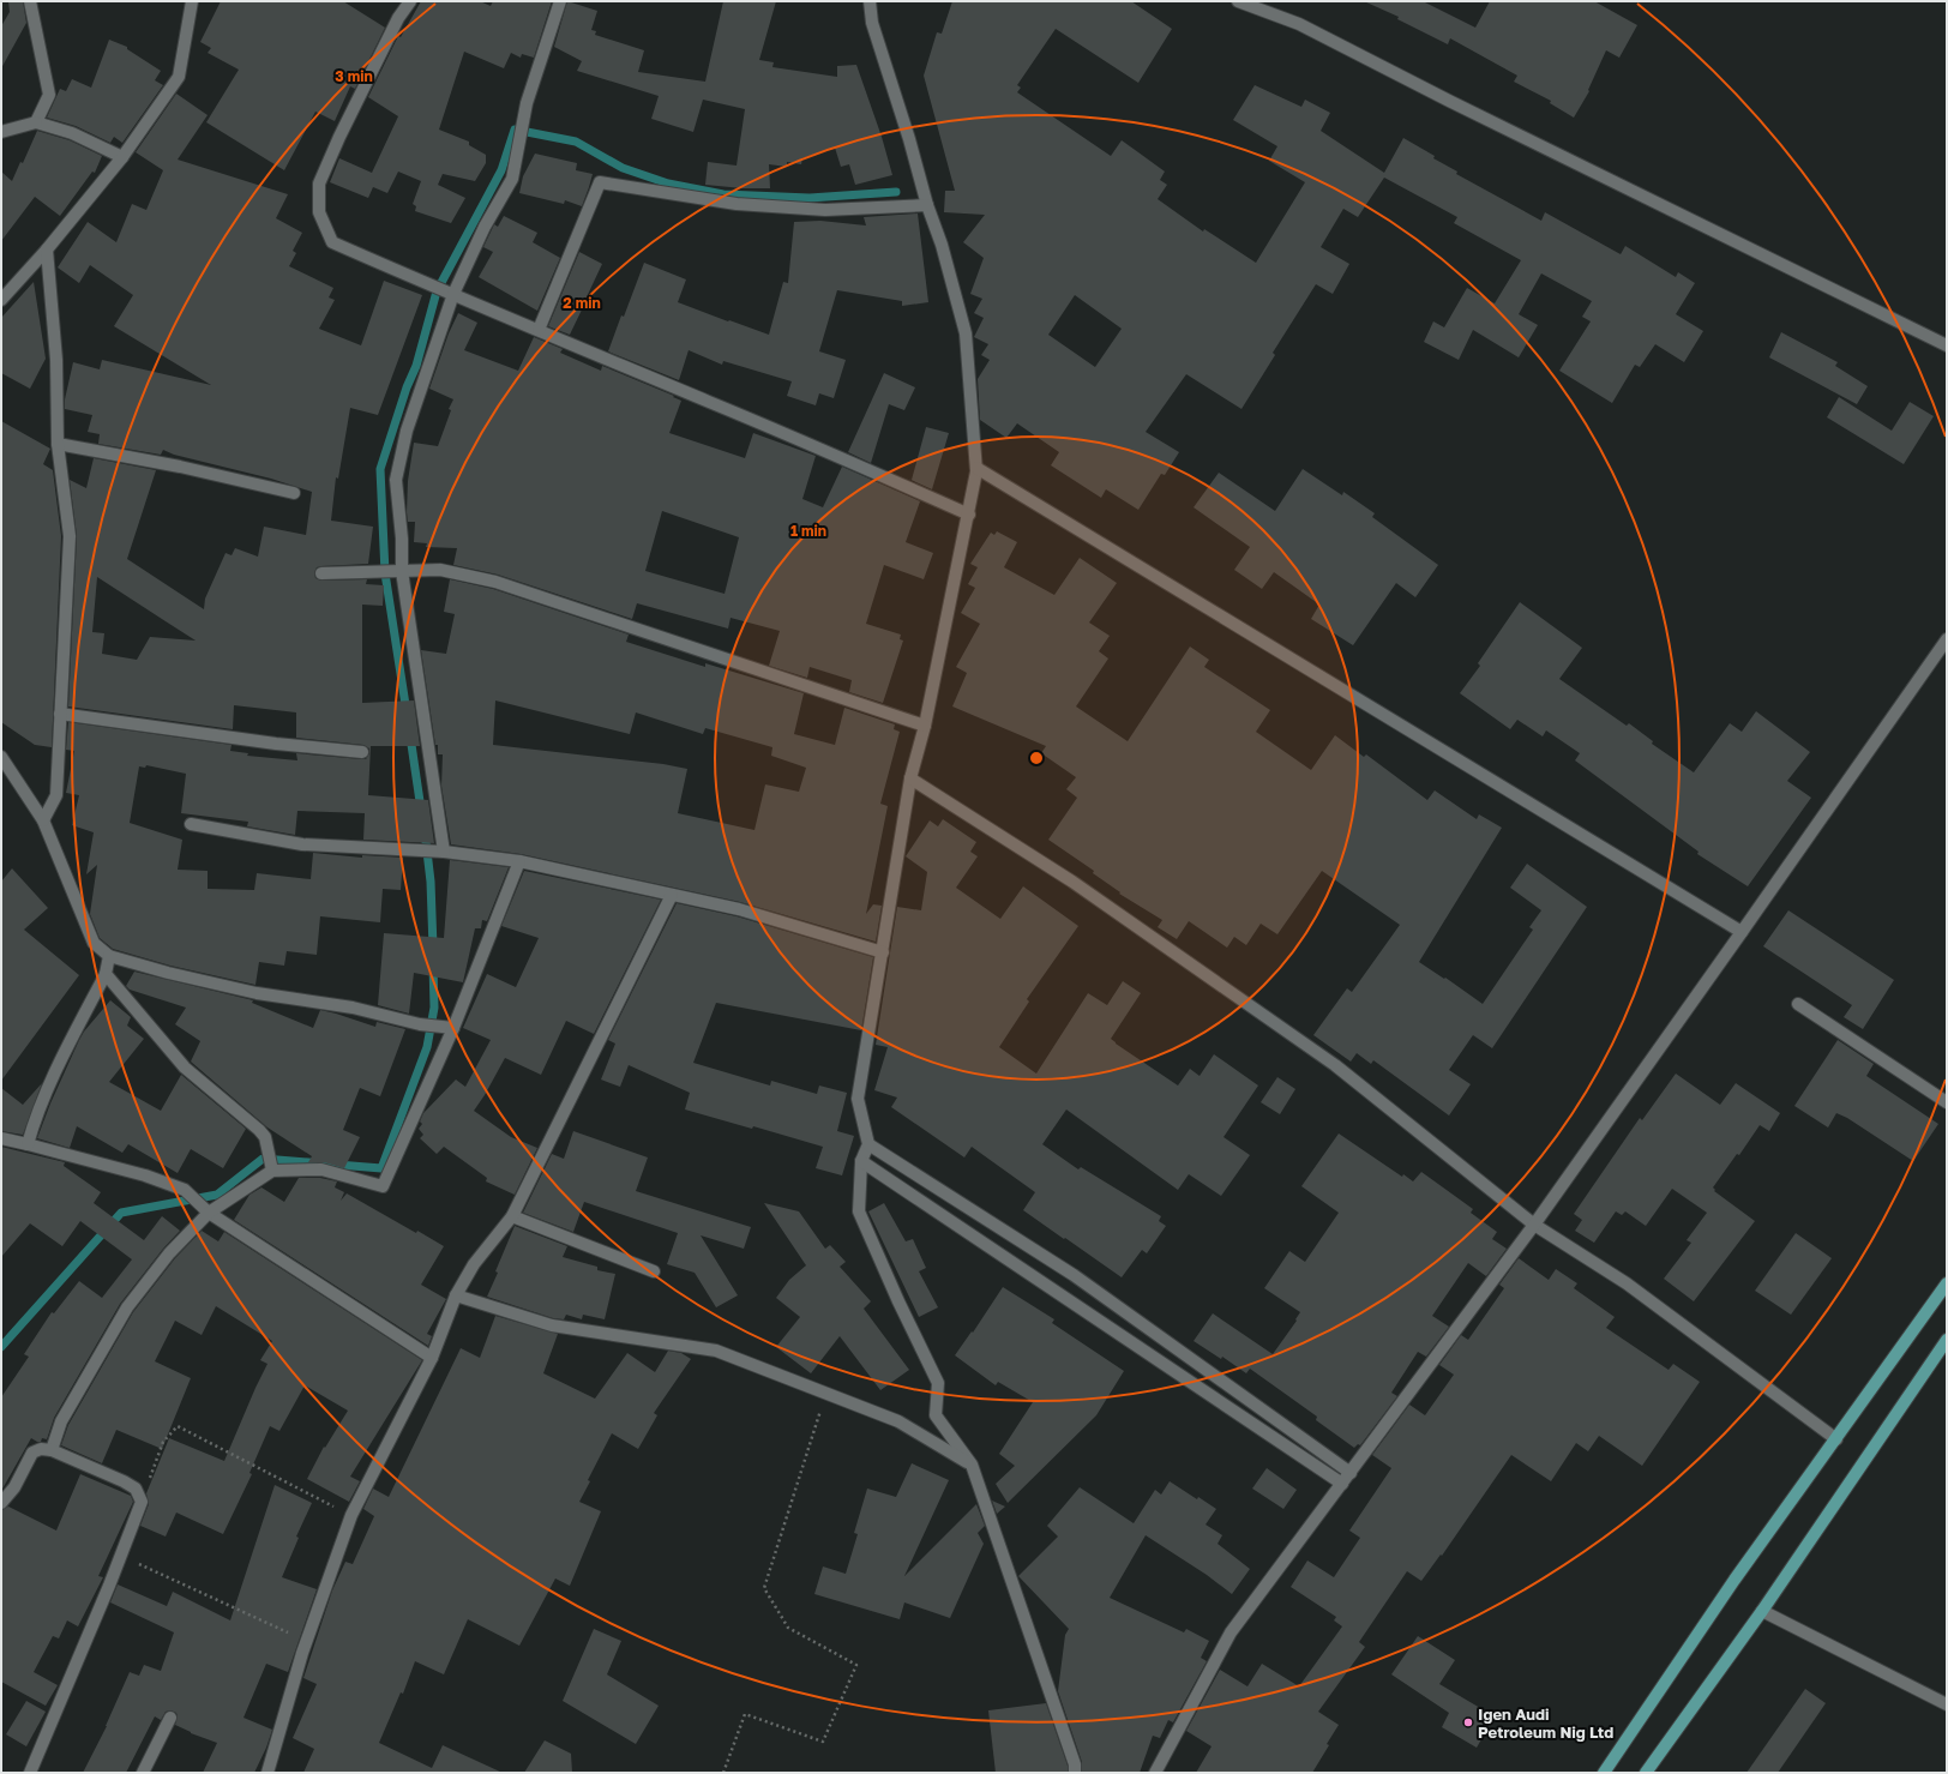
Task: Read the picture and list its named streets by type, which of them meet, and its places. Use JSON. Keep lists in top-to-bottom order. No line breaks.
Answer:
{"places":["Igen Audi Petroleum Nig Ltd"],"rings":["3 min","2 min","1 min"]}
